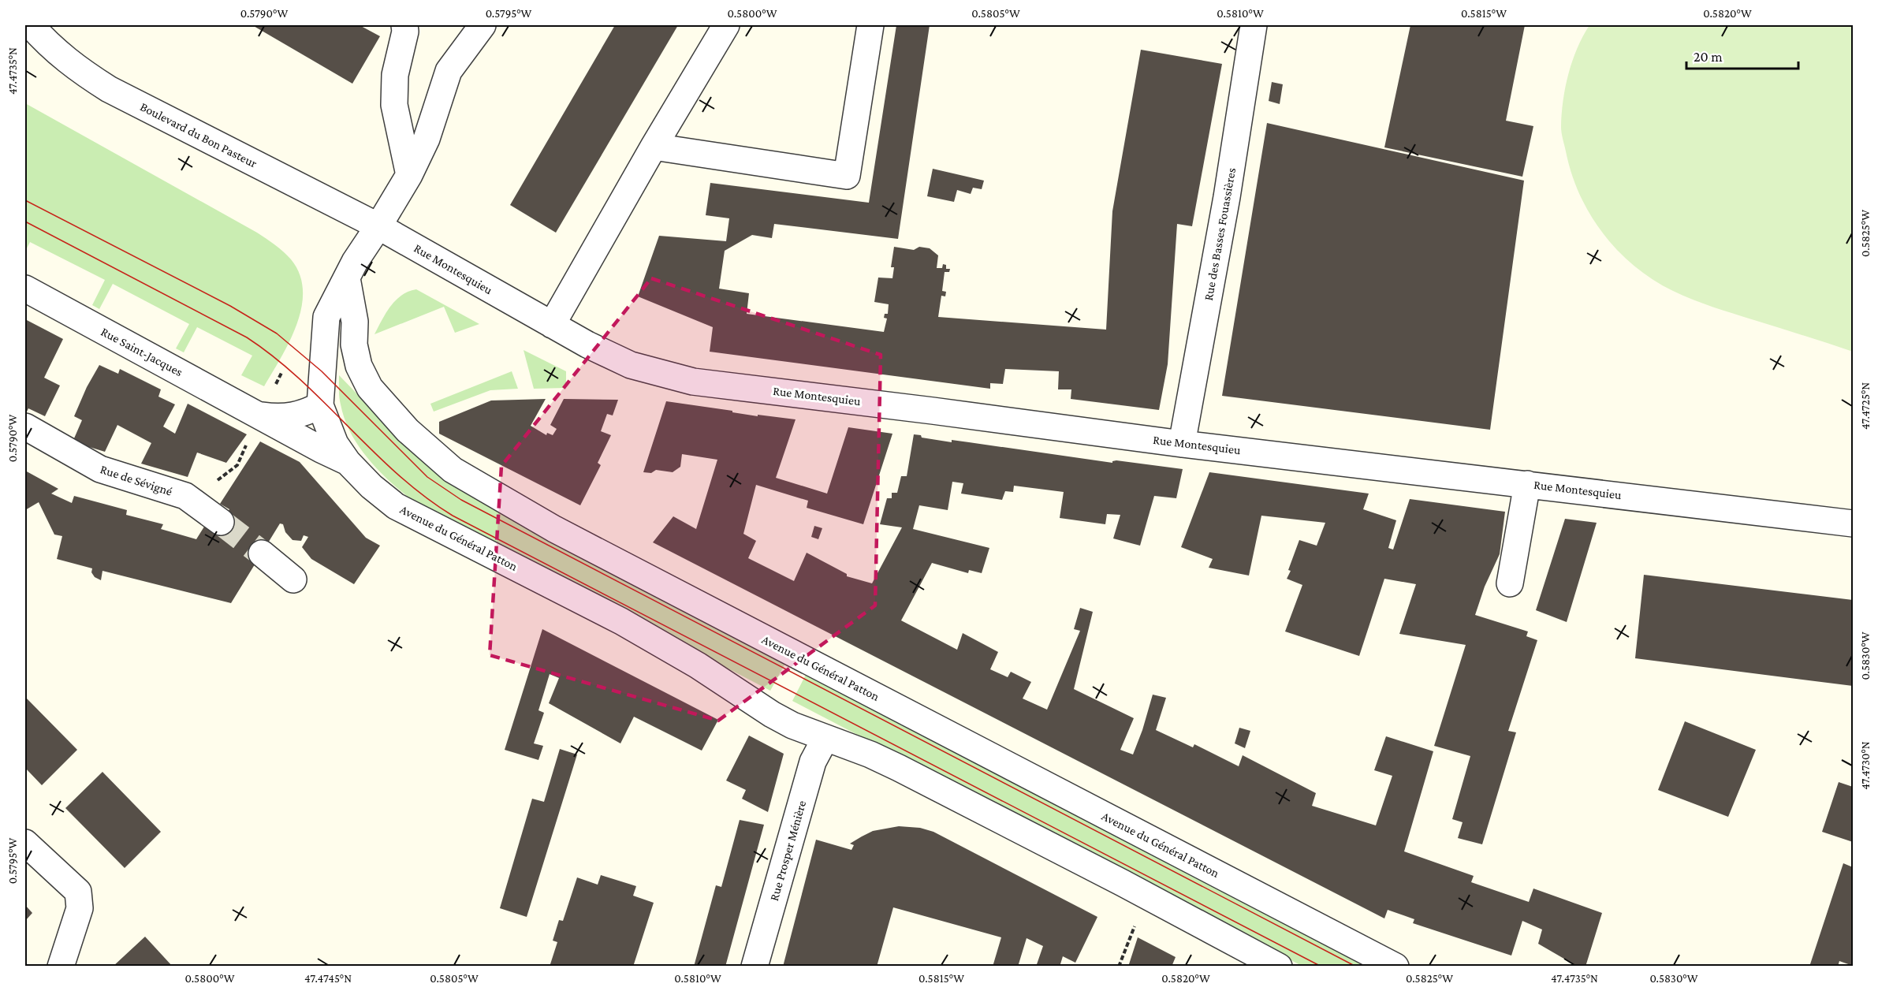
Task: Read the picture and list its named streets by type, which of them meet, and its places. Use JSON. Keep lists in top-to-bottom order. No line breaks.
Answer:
{"streets":{"street":["Boulevard du Bon Pasteur","Rue des Basses Fouassières","Rue Montesquieu","Rue Saint-Jacques","Rue de Sévigné","Avenue du Général Patton","Rue Prosper Ménière"]},"crossings":[["Boulevard du Bon Pasteur","Rue Montesquieu"],["Boulevard du Bon Pasteur","Avenue du Général Patton"],["Rue des Basses Fouassières","Rue Montesquieu"],["Rue Montesquieu","Avenue du Général Patton"],["Rue Saint-Jacques","Avenue du Général Patton"],["Avenue du Général Patton","Rue Prosper Ménière"]],"scale_bar":"20 m","coordinates":["0.5790°W","0.5795°W","0.5800°W","0.5805°W","0.5810°W","0.5815°W","0.5820°W","47.4735°N","0.5825°W","47.4725°N","0.5830°W","47.4730°N","47.4745°N"]}
